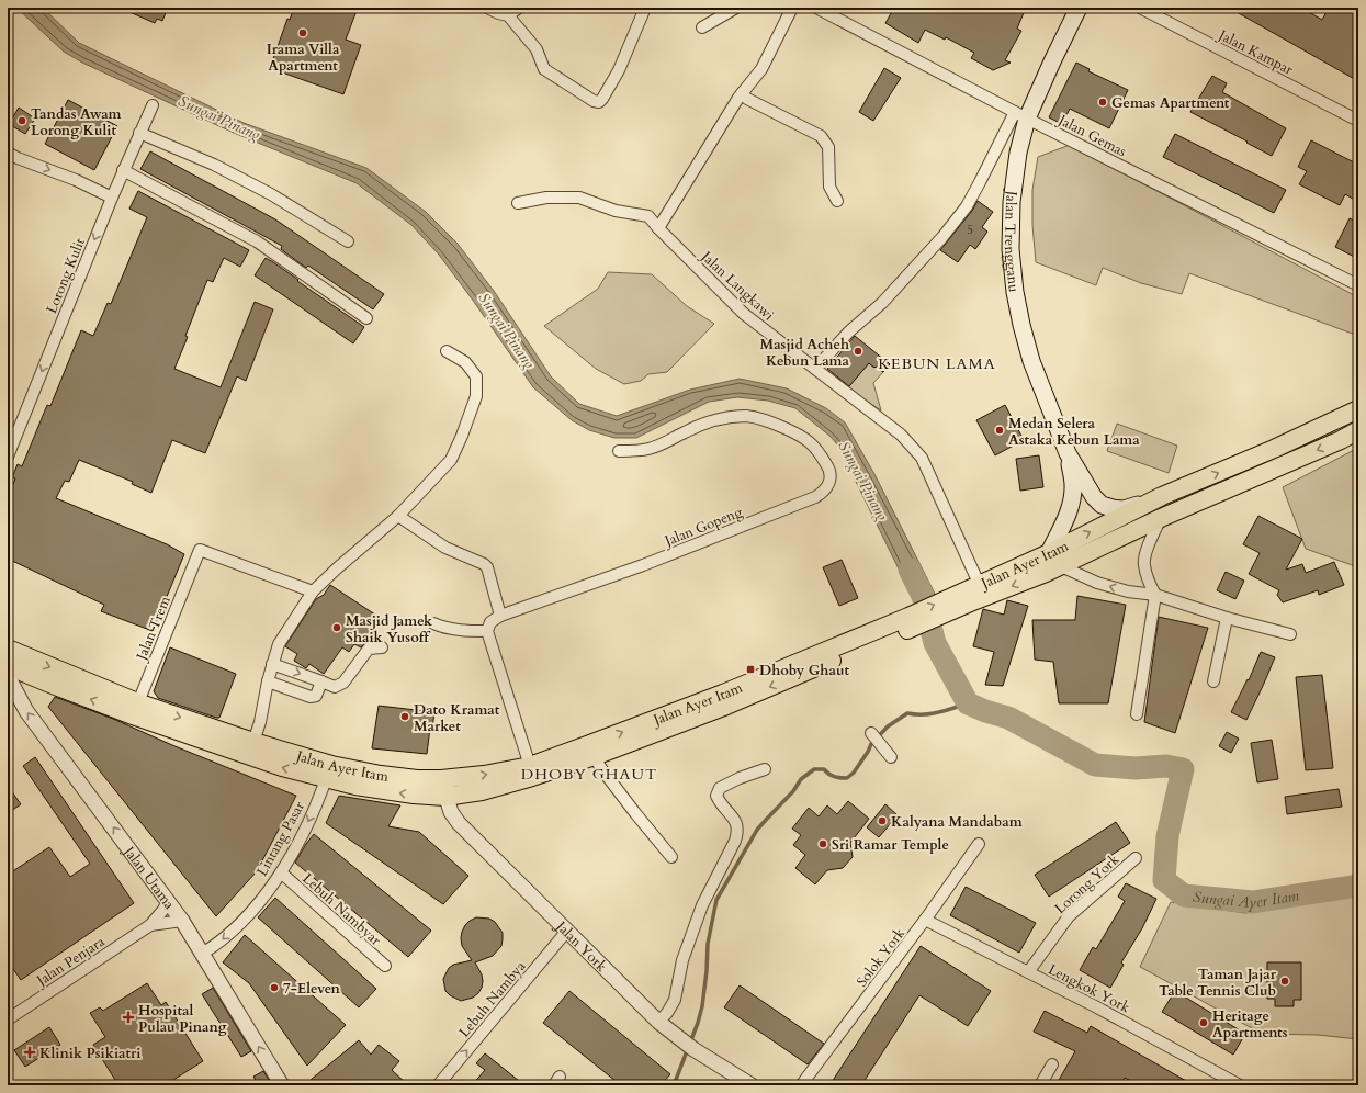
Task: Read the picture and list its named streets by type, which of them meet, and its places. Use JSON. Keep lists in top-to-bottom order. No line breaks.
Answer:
{"streets":{"main road":["Jalan Trengganu","Jalan Ayer Itam"],"street":["Jalan Kampar","Jalan Gemas","Lorong Kulit","Jalan Langkawi","Jalan Gopeng","Jalan Trem","Lintang Pasar","Jalan Utama","Lorong York","Lebuh Nambyar","Jalan York","Solok York","Jalan Penjara","Lengkok York","Lebuh Nambya"]},"crossings":[["Jalan Gemas","Jalan Trengganu"],["Jalan Trengganu","Jalan Ayer Itam"],["Jalan Langkawi","Jalan Ayer Itam"],["Jalan Ayer Itam","Jalan Trem"],["Jalan Ayer Itam","Lintang Pasar"],["Jalan Ayer Itam","Jalan York"],["Lintang Pasar","Jalan Utama"],["Lintang Pasar","Lebuh Nambyar"],["Jalan Utama","Jalan Penjara"],["Lorong York","Lengkok York"],["Jalan York","Lebuh Nambya"],["Solok York","Lengkok York"]],"one_way":["Lorong Kulit","Lintang Pasar","Jalan Utama","Lebuh Nambya"],"districts":["KEBUN LAMA","DHOBY GHAUT"],"water":["Sungai Pinang","Sungai Ayer Itam"],"places":{"other":["Irama Villa Apartment","Gemas Apartment","Tandas Awam Lorong Kulit","Masjid Acheh Kebun Lama","Medan Selera Astaka Kebun Lama","Masjid Jamek Shaik Yusoff","Dato Kramat Market","Kalyana Mandabam","Sri Ramar Temple","Taman Jajar Table Tennis Club","7-Eleven","Heritage Apartments"],"transit":["Dhoby Ghaut"],"health":["Hospital Pulau Pinang","Klinik Psikiatri"]},"house_numbers":["5"]}
